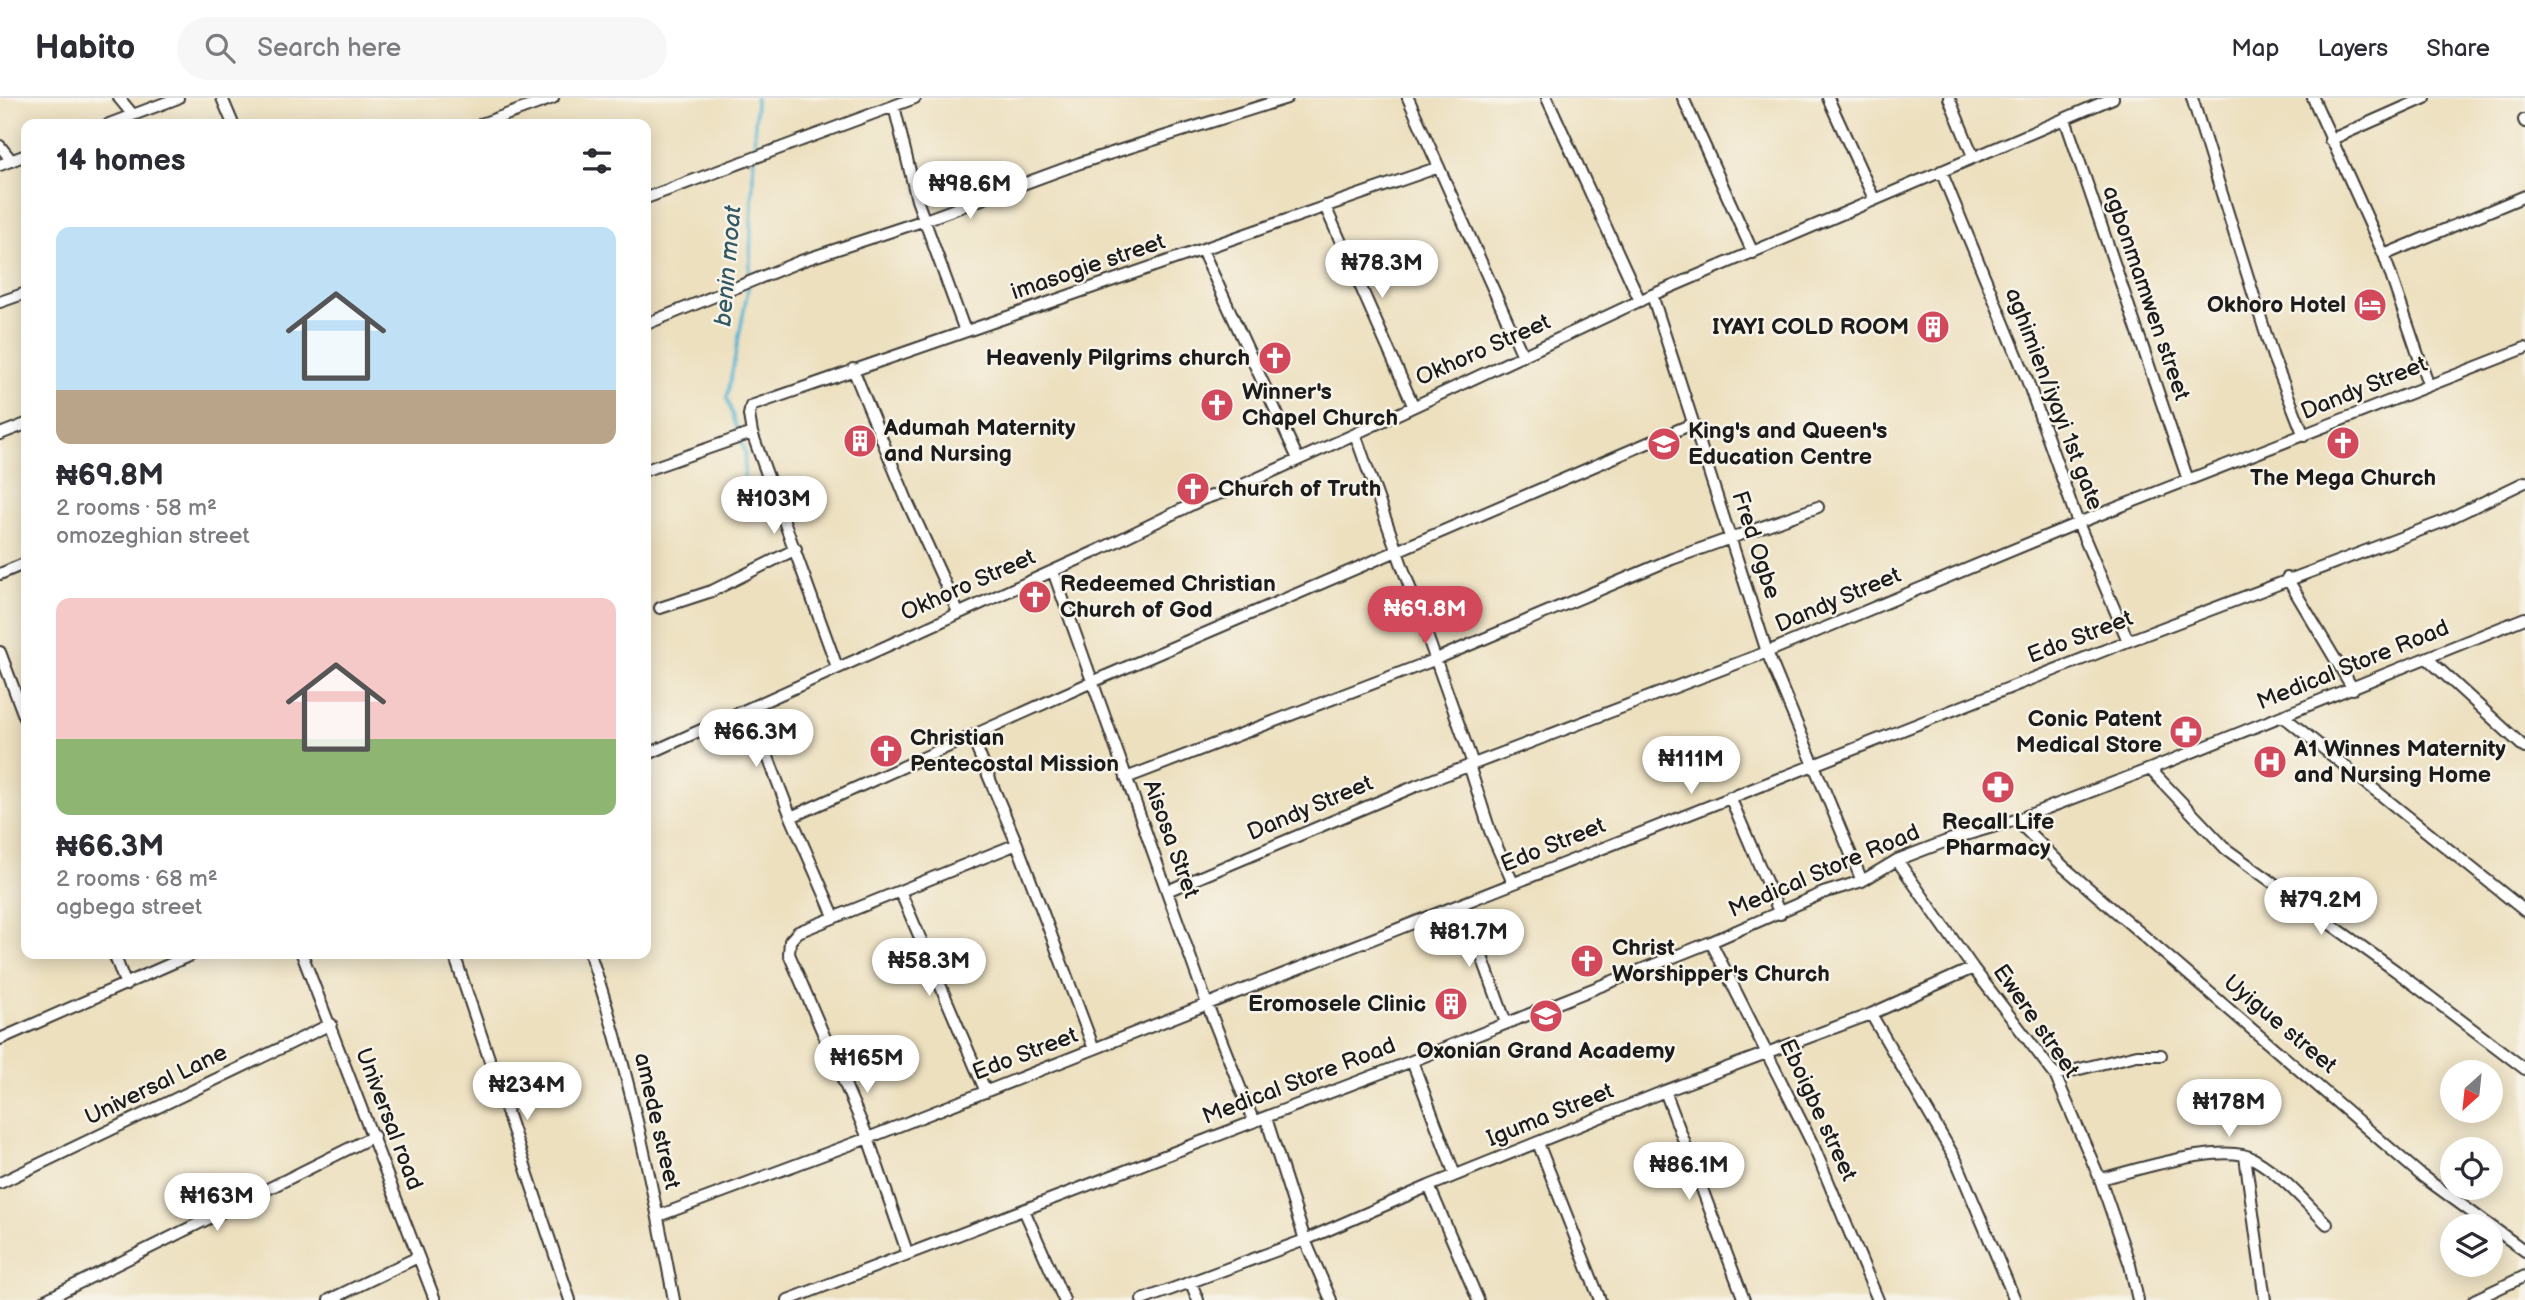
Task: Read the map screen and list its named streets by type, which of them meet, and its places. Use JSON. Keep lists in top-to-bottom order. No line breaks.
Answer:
{"streets":{"street":["imasogie street","agbonmamwen street","Okhoro Street","Dandy Street","aghimien/iyayi 1st gate","Fred Ogbe","Edo Street","Medical Store Road","Aisosa Stret","Ewere street","Uyigue street","Universal Lane","Eboigbe street","Iguma Street","Universal road","amede street"]},"crossings":[["agbonmamwen street","Okhoro Street"],["agbonmamwen street","Dandy Street"],["Okhoro Street","aghimien/iyayi 1st gate"],["Okhoro Street","Fred Ogbe"],["Okhoro Street","Aisosa Stret"],["Dandy Street","aghimien/iyayi 1st gate"],["Dandy Street","Fred Ogbe"],["Dandy Street","Aisosa Stret"],["aghimien/iyayi 1st gate","Edo Street"],["Fred Ogbe","Edo Street"],["Fred Ogbe","Medical Store Road"],["Edo Street","Aisosa Stret"],["Edo Street","amede street"],["Medical Store Road","Aisosa Stret"],["Medical Store Road","Ewere street"],["Medical Store Road","Uyigue street"],["Medical Store Road","Eboigbe street"],["Ewere street","Iguma Street"],["Universal Lane","Universal road"],["Eboigbe street","Iguma Street"]],"water":["benin moat"],"places":{"hotel":["Okhoro Hotel"],"building":["IYAYI COLD ROOM","Adumah Maternity and Nursing","Eromosele Clinic"],"church":["Heavenly Pilgrims church","Winner's Chapel Church","The Mega Church","Church of Truth","Redeemed Christian Church of God","Christian Pentecostal Mission","Christ Worshipper's Church"],"school or university":["King's and Queen's Education Centre","Oxonian Grand Academy"],"pharmacy":["Conic Patent Medical Store","Recall Life Pharmacy"],"hospital":["A1 Winnes Maternity and Nursing Home"]},"north":"bottom left","page":{"header":"Habito","search":"Search here","nav":["Map","Layers","Share"],"heading":"14 homes","price":["₦98.6M","₦78.3M","₦103M","₦69.8M","₦66.3M","₦111M","₦79.2M","₦81.7M","₦58.3M","₦165M","₦234M","₦178M","₦86.1M","₦163M"],"list":[{"name":"₦69.8M","note":"2 rooms · 58 m² · omozeghian street"},{"name":"₦66.3M","note":"2 rooms · 68 m² · agbega street"}]}}
